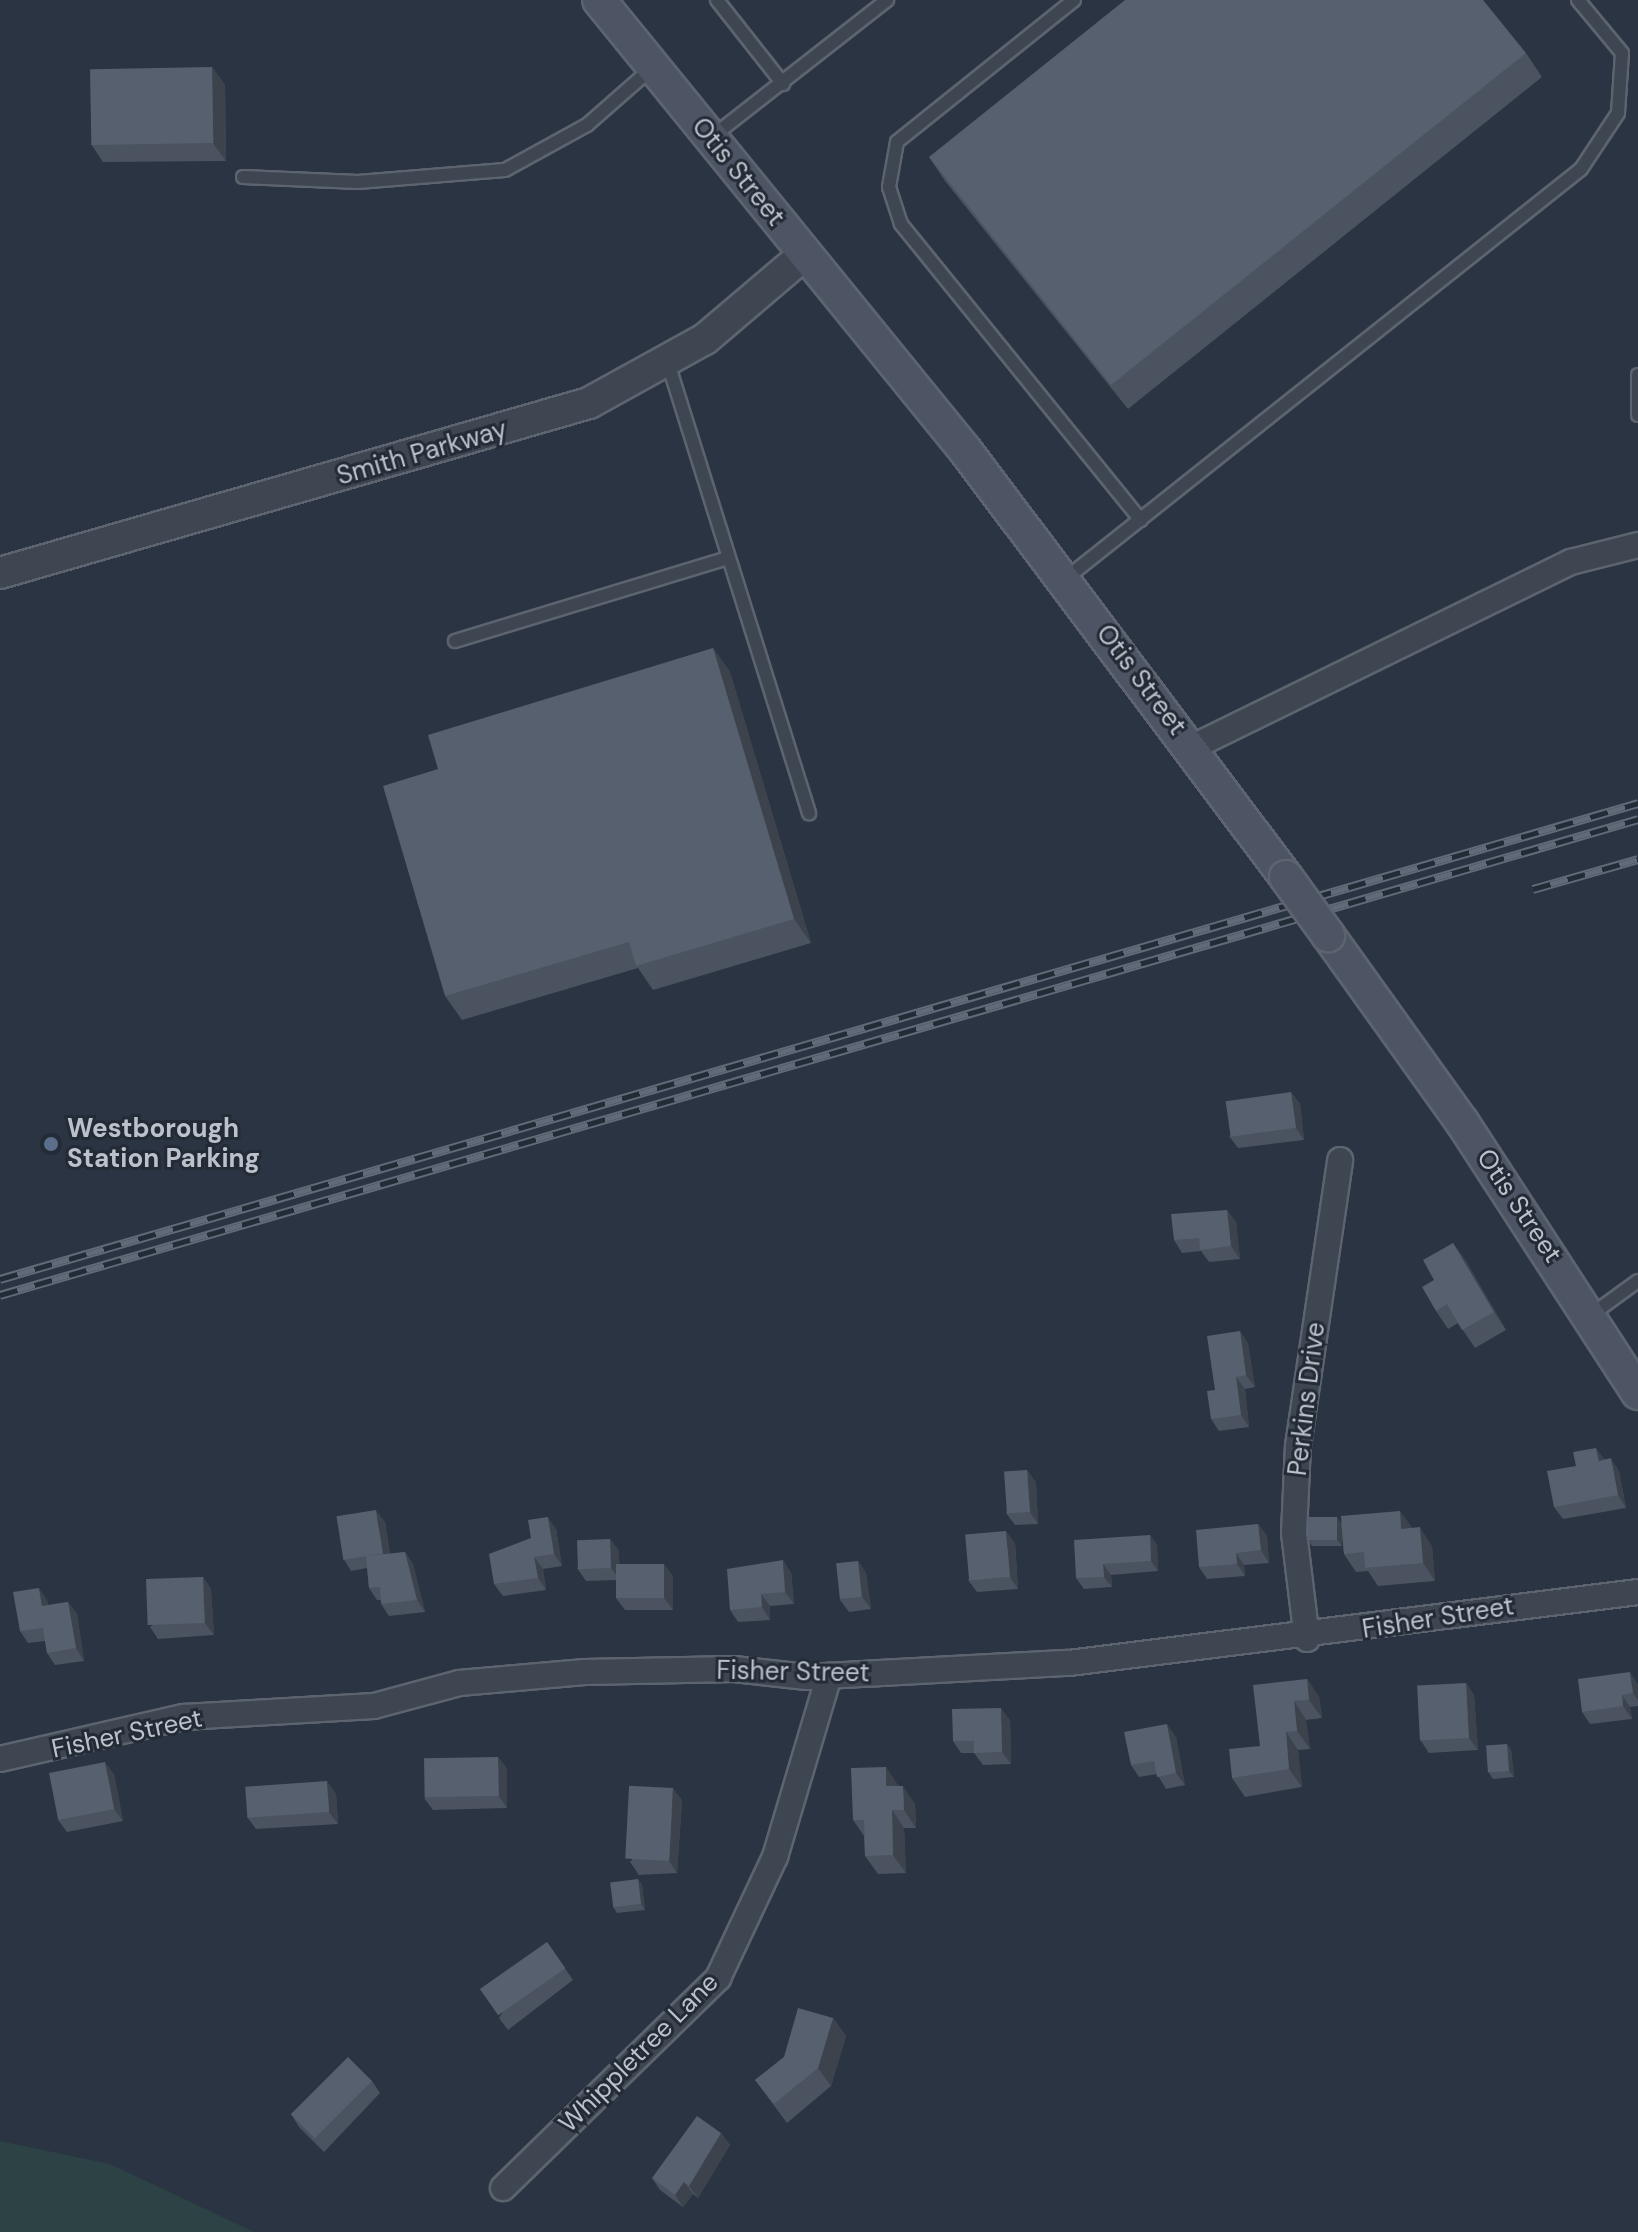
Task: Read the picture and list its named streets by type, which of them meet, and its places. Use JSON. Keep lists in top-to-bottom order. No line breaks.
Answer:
{"streets":{"main road":["Otis Street"],"street":["Smith Parkway","Perkins Drive","Fisher Street","Whippletree Lane"]},"crossings":[["Otis Street","Smith Parkway"],["Perkins Drive","Fisher Street"],["Fisher Street","Whippletree Lane"]],"places":["Westborough Station Parking"]}
